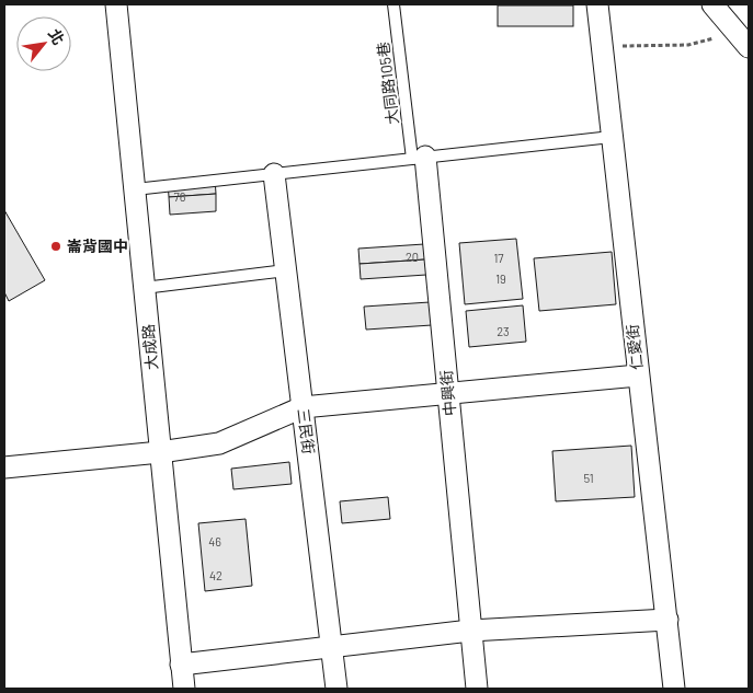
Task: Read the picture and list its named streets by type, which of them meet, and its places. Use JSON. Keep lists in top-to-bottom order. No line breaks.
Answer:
{"streets":{"street":["大成路","仁愛街","中興街","三民街"],"lane":["大同路105巷"]},"crossings":[["大同路105巷","中興街"]],"places":["崙背國中"],"house_numbers":["76","20","17","19","23","51","46","42"],"north":"top right"}
